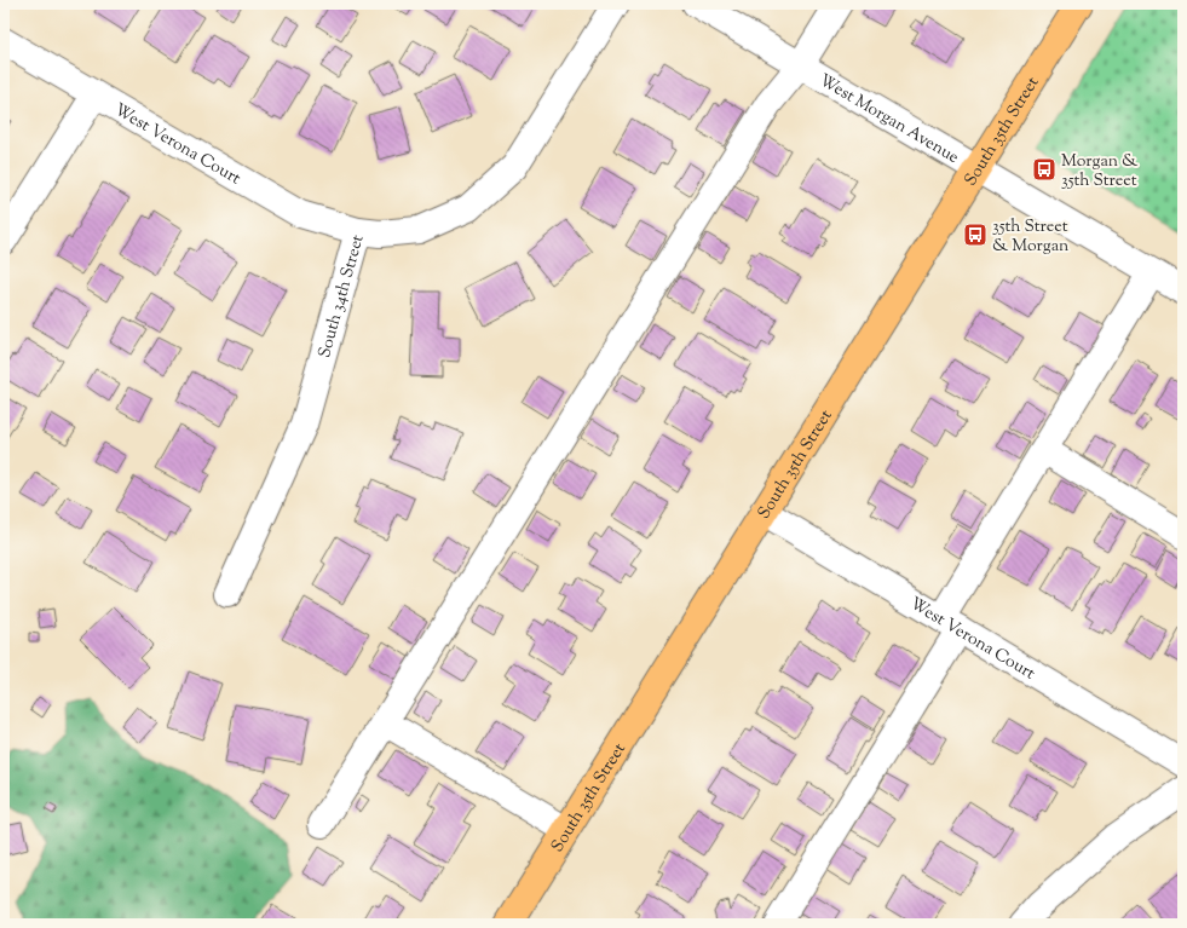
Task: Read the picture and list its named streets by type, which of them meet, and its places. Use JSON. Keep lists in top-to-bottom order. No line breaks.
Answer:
{"streets":{"main road":["South 35th Street"],"street":["West Morgan Avenue","West Verona Court","South 34th Street"]},"crossings":[["West Morgan Avenue","South 35th Street"],["South 35th Street","West Verona Court"],["West Verona Court","South 34th Street"]],"places":{"bus stop":["Morgan & 35th Street","35th Street & Morgan"]}}
